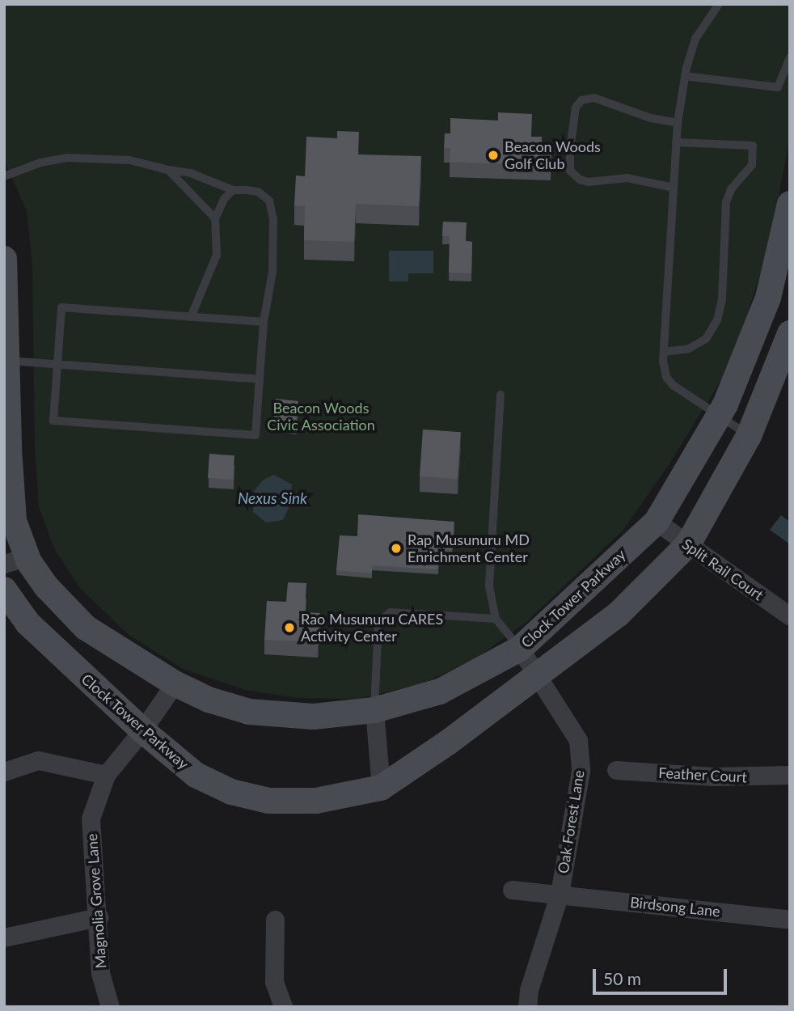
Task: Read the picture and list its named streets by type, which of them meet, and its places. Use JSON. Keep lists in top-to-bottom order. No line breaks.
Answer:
{"streets":{"street":["Split Rail Court","Clock Tower Parkway","Feather Court","Oak Forest Lane","Magnolia Grove Lane","Birdsong Lane"]},"crossings":[["Split Rail Court","Clock Tower Parkway"],["Clock Tower Parkway","Oak Forest Lane"],["Clock Tower Parkway","Magnolia Grove Lane"],["Oak Forest Lane","Birdsong Lane"]],"water":["Nexus Sink"],"parks":["Beacon Woods Civic Association"],"places":["Beacon Woods Golf Club","Rap Musunuru MD Enrichment Center","Rao Musunuru CARES Activity Center"],"scale_bar":"50 m"}
